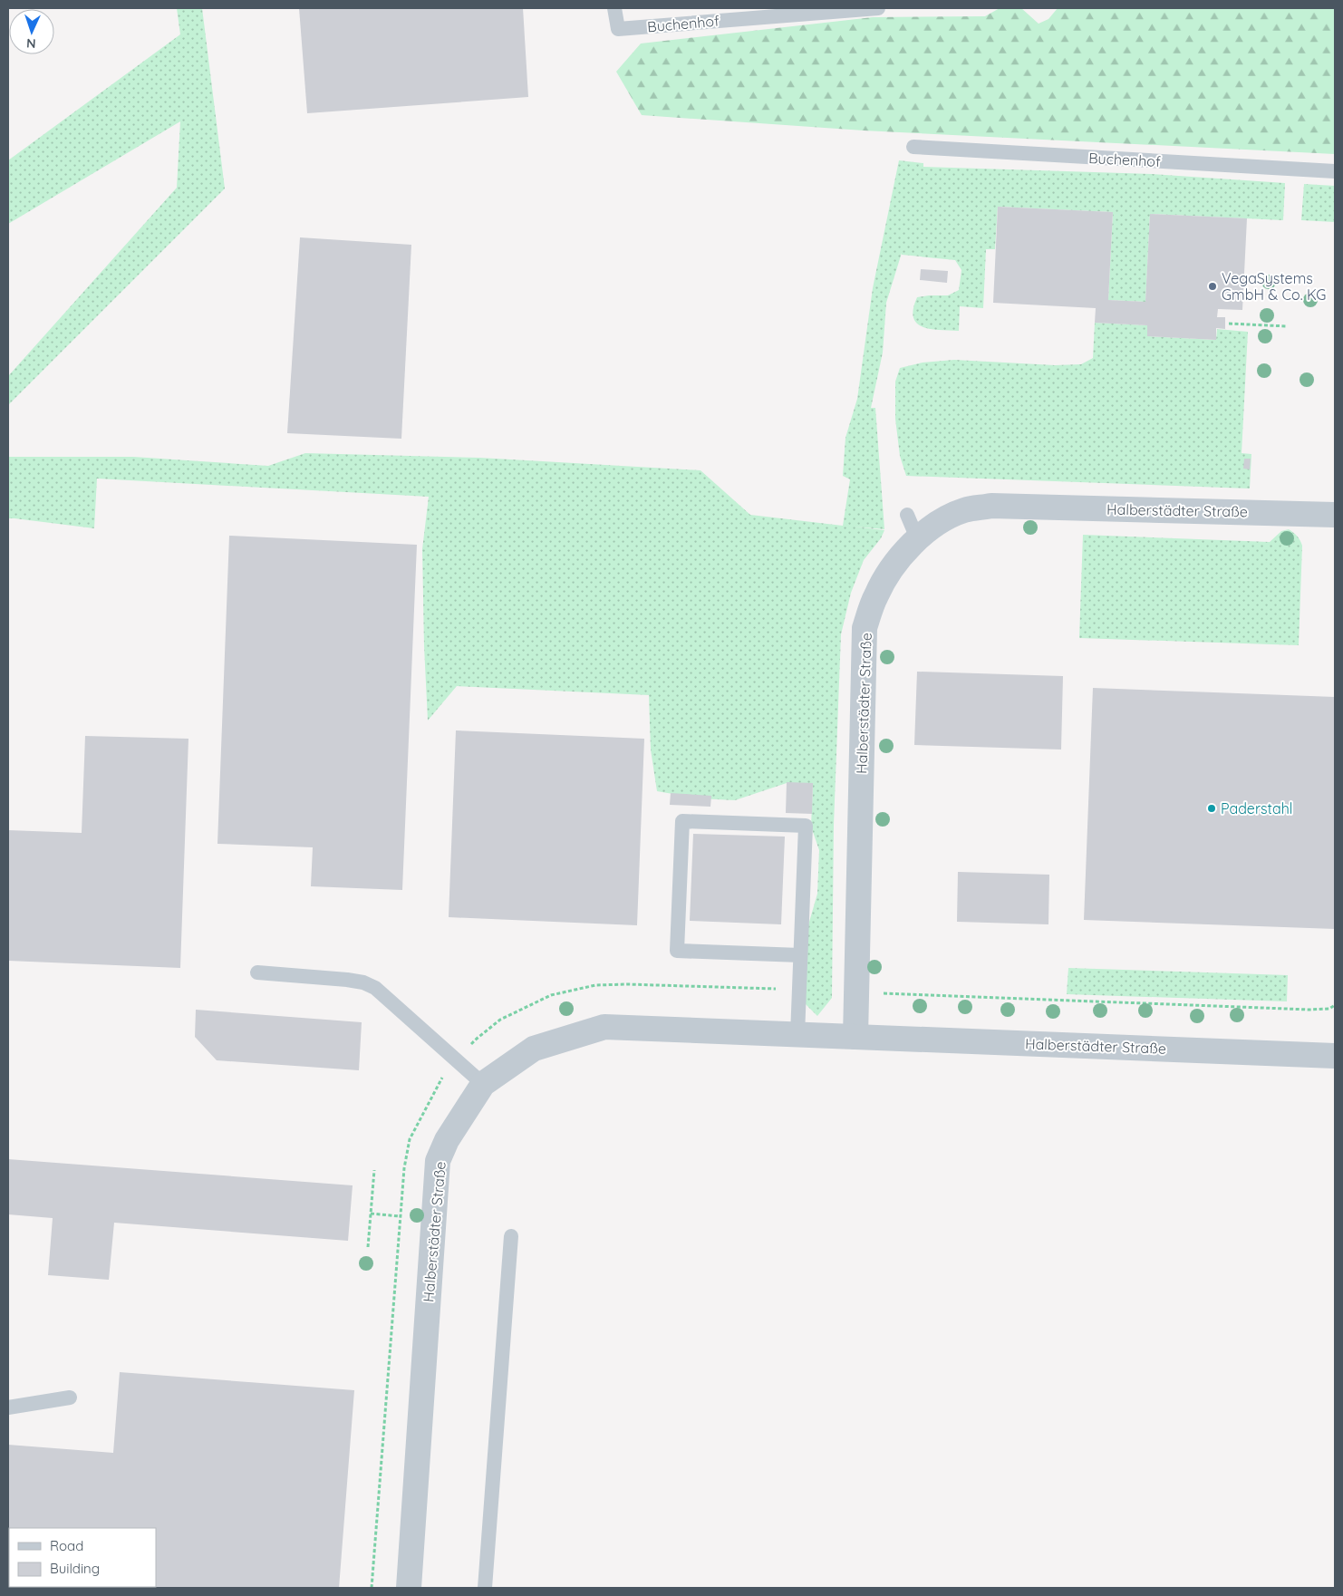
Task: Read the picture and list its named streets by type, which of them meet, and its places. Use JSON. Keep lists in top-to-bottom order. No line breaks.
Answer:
{"streets":{"street":["Halberstädter Straße"],"lane":["Buchenhof"]},"places":["VegaSystems GmbH & Co. KG","Paderstahl"],"legend":["Road","Building"],"north":"bottom"}
